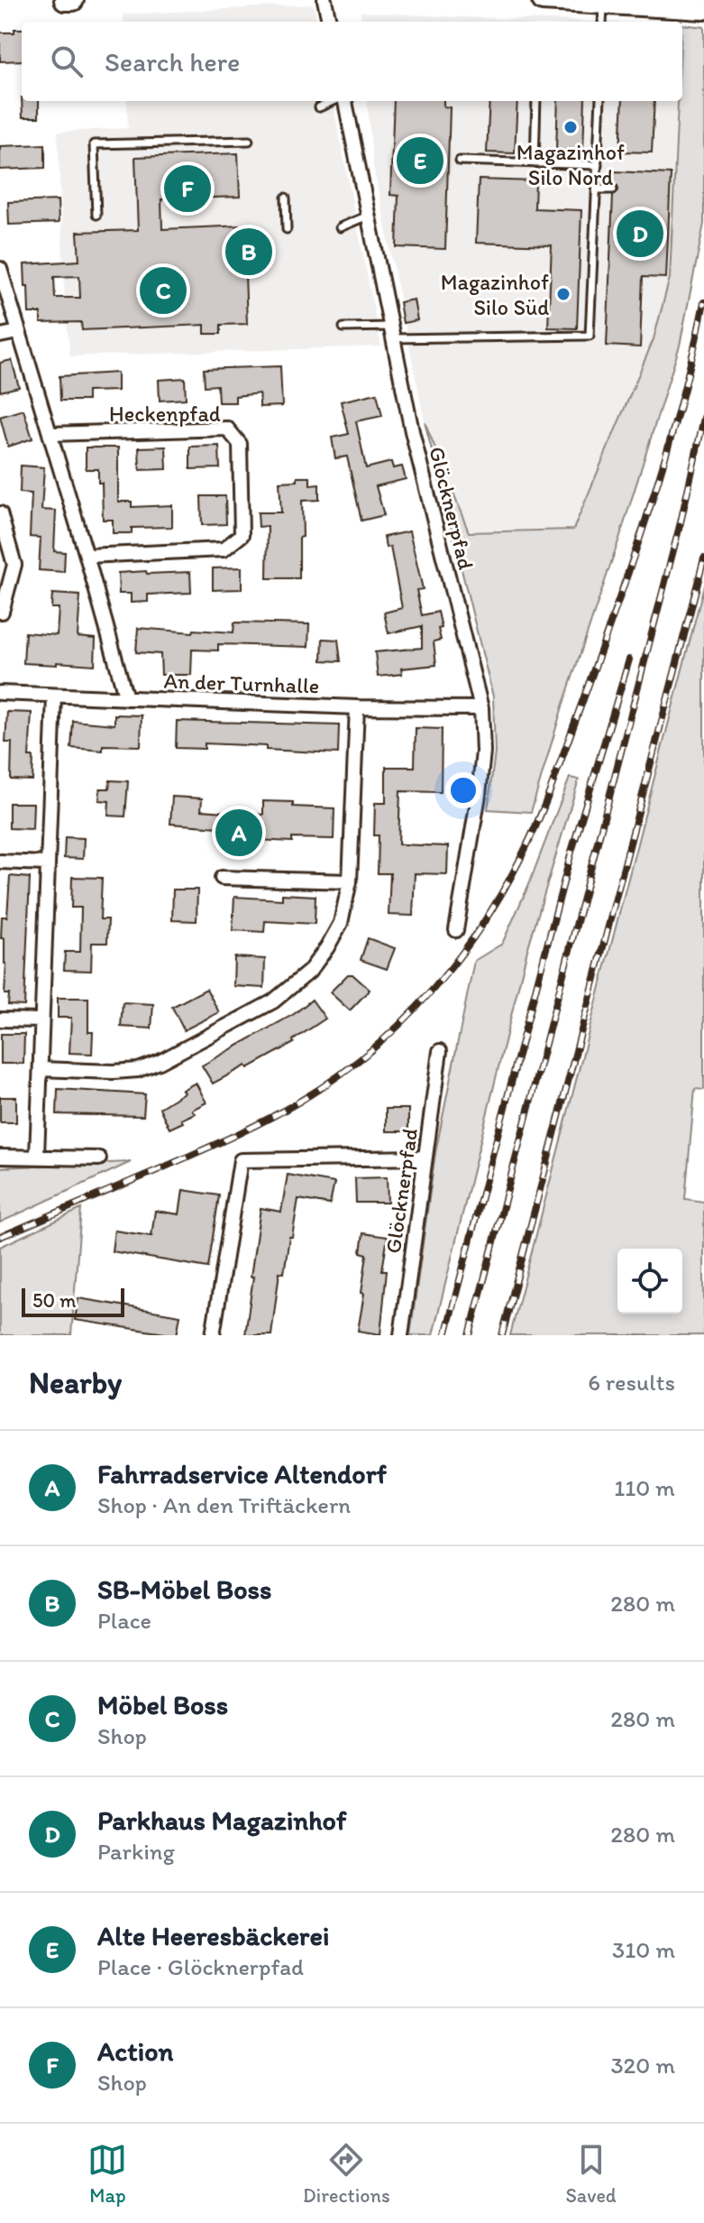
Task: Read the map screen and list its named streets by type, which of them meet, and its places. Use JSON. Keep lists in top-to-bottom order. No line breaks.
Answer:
{"streets":{"street":["Heckenpfad","Glöcknerpfad","An der Turnhalle"]},"crossings":[["Glöcknerpfad","An der Turnhalle"]],"places":["Magazinhof Silo Nord","Magazinhof Silo Süd"],"scale_bar":"50 m","page":{"search":"Search here","pins":["E","F","D","B","C","A"],"scale":"50 m","heading":["Nearby","6 results"],"list":[{"mark":"A","name":"Fahrradservice Altendorf","note":"Shop · An den Triftäckern","value":"110 m"},{"mark":"B","name":"SB-Möbel Boss","note":"Place","value":"280 m"},{"mark":"C","name":"Möbel Boss","note":"Shop","value":"280 m"},{"mark":"D","name":"Parkhaus Magazinhof","note":"Parking","value":"280 m"},{"mark":"E","name":"Alte Heeresbäckerei","note":"Place · Glöcknerpfad","value":"310 m"},{"mark":"F","name":"Action","note":"Shop","value":"320 m"}],"nav":["Map","Directions","Saved"]}}
